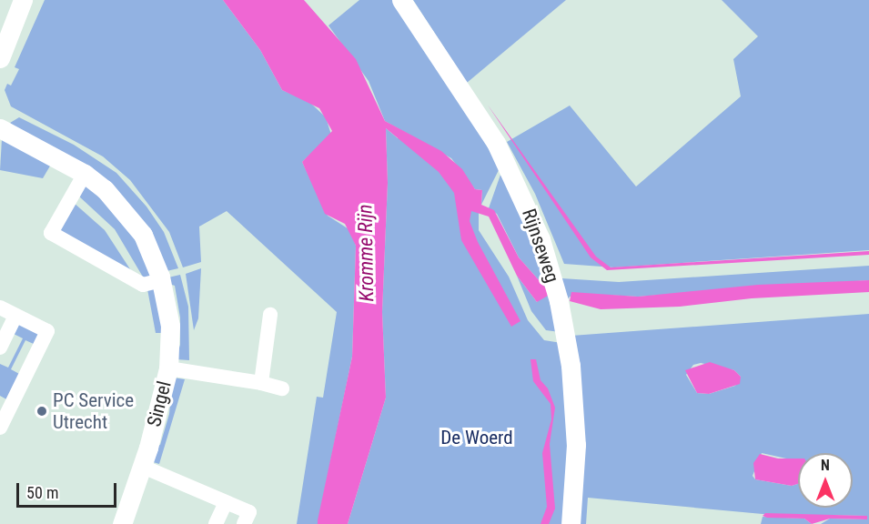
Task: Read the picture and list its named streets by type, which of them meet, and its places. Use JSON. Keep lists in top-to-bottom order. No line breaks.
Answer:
{"streets":{"street":["Rijnseweg","Singel"]},"water":["Kromme Rijn"],"parks":["De Woerd"],"places":["PC Service Utrecht"],"scale_bar":"50 m","north":"top"}
